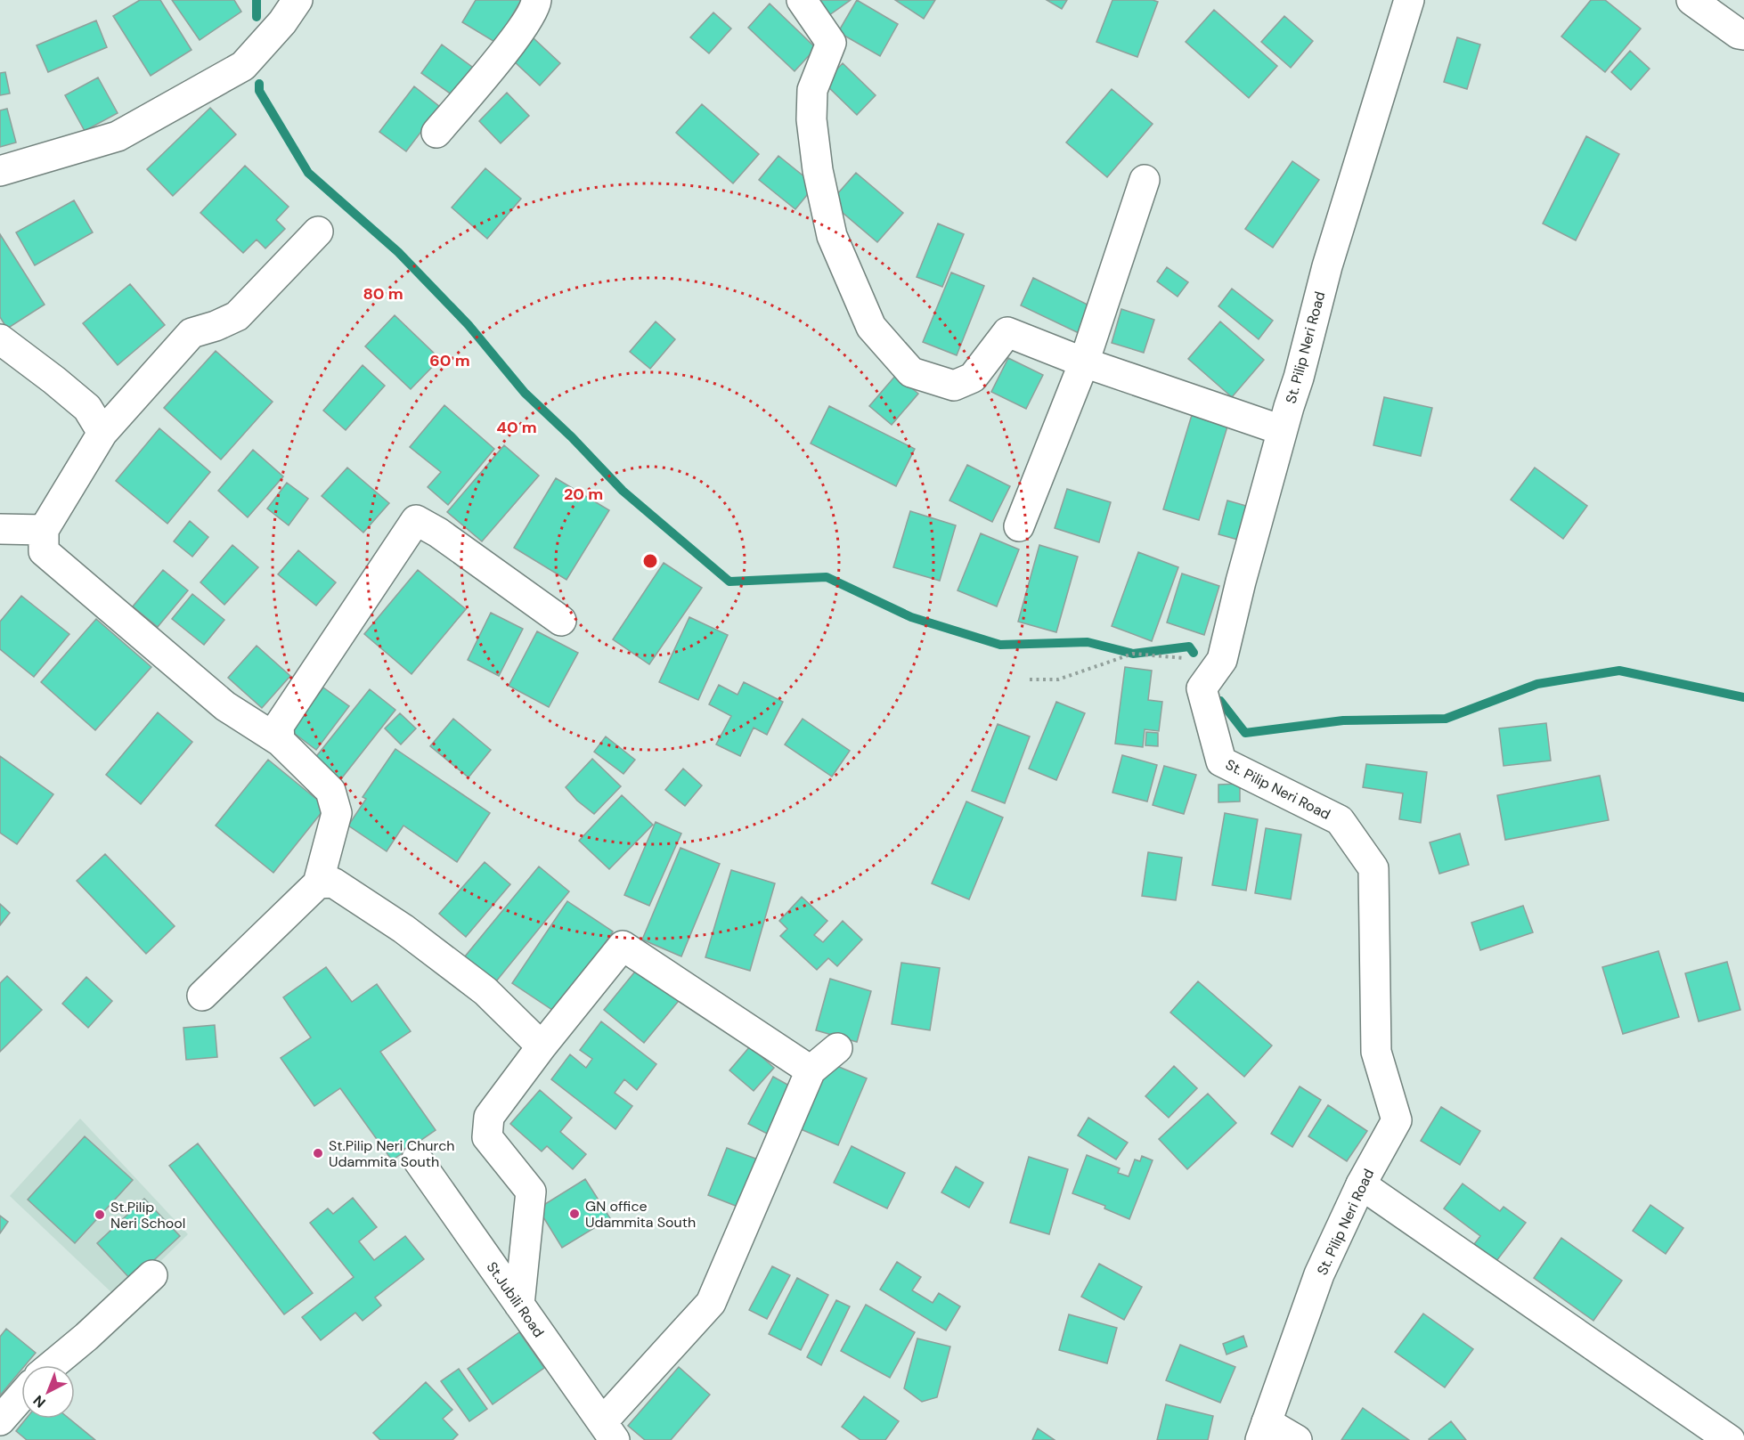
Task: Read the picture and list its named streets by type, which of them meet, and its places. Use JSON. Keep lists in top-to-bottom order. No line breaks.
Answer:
{"streets":{"street":["St. Pilip Neri Road","St.Jubili Road"]},"places":["St.Pilip Neri Church Udammita South","GN office Udammita South","St.Pilip Neri School"],"north":"bottom left","rings":["80 m","60 m","40 m","20 m"]}
